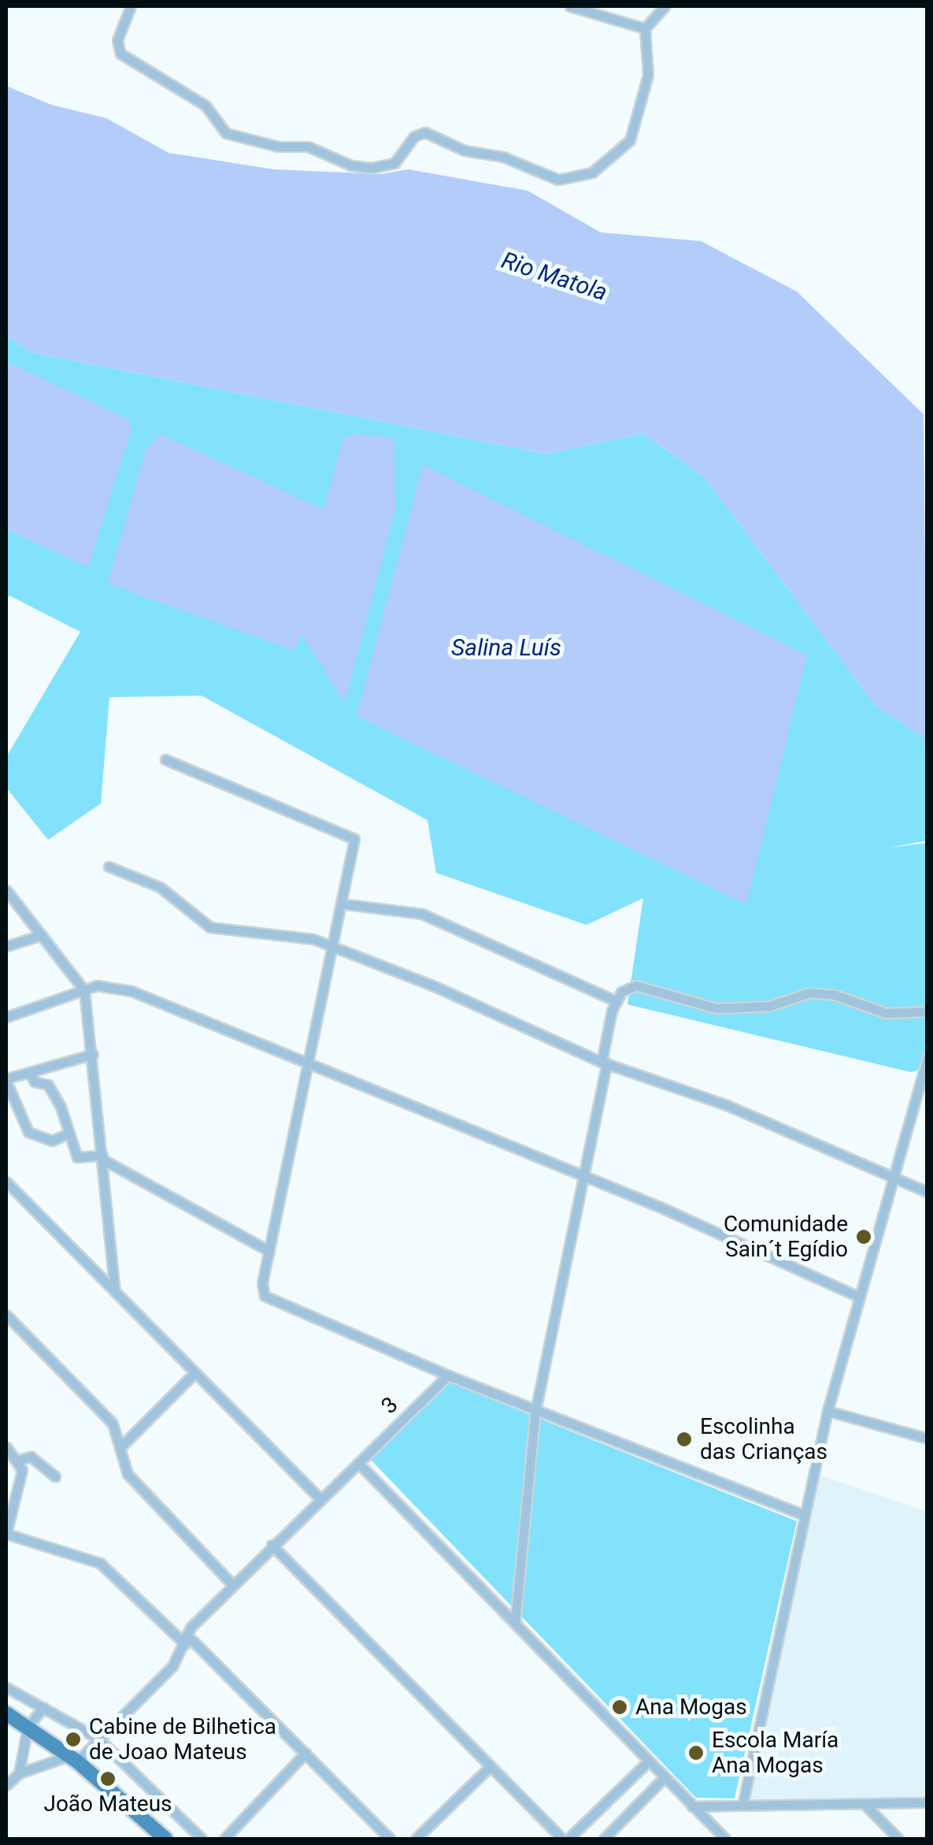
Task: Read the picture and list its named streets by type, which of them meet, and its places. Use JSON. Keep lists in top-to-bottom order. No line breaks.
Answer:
{"streets":{"street":["3"]},"water":["Rio Matola","Salina Luís"],"places":["Comunidade Sain´t Egídio","Escolinha das Crianças","Ana Mogas","Cabine de Bilhetica de Joao Mateus","Escola María Ana Mogas","João Mateus"]}
